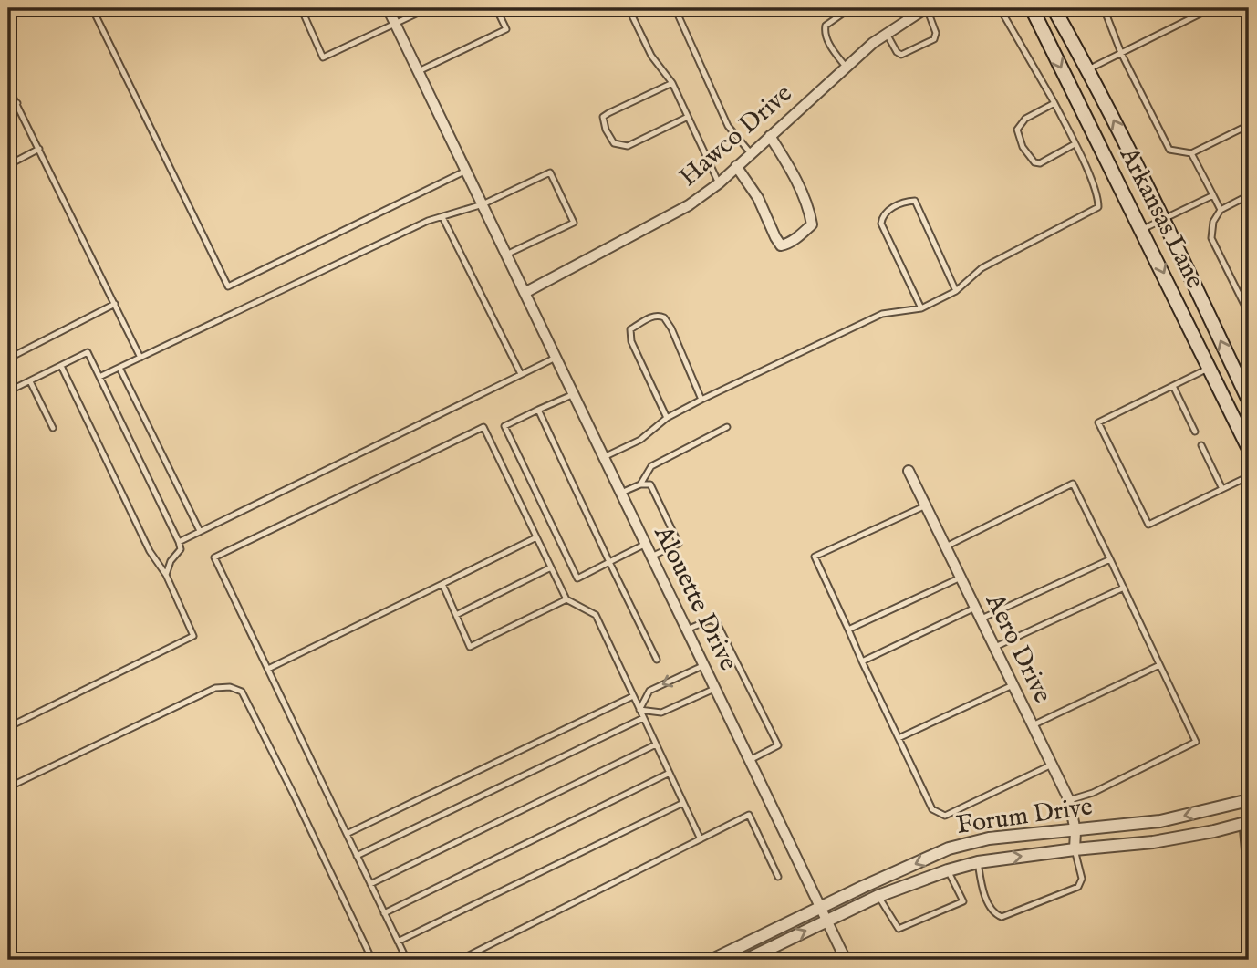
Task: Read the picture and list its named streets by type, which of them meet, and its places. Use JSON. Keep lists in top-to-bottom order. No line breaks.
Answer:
{"streets":{"main road":["Arkansas Lane"],"street":["Hawco Drive","Alouette Drive","Aero Drive","Forum Drive"]},"crossings":[["Hawco Drive","Alouette Drive"],["Alouette Drive","Forum Drive"],["Aero Drive","Forum Drive"]]}
